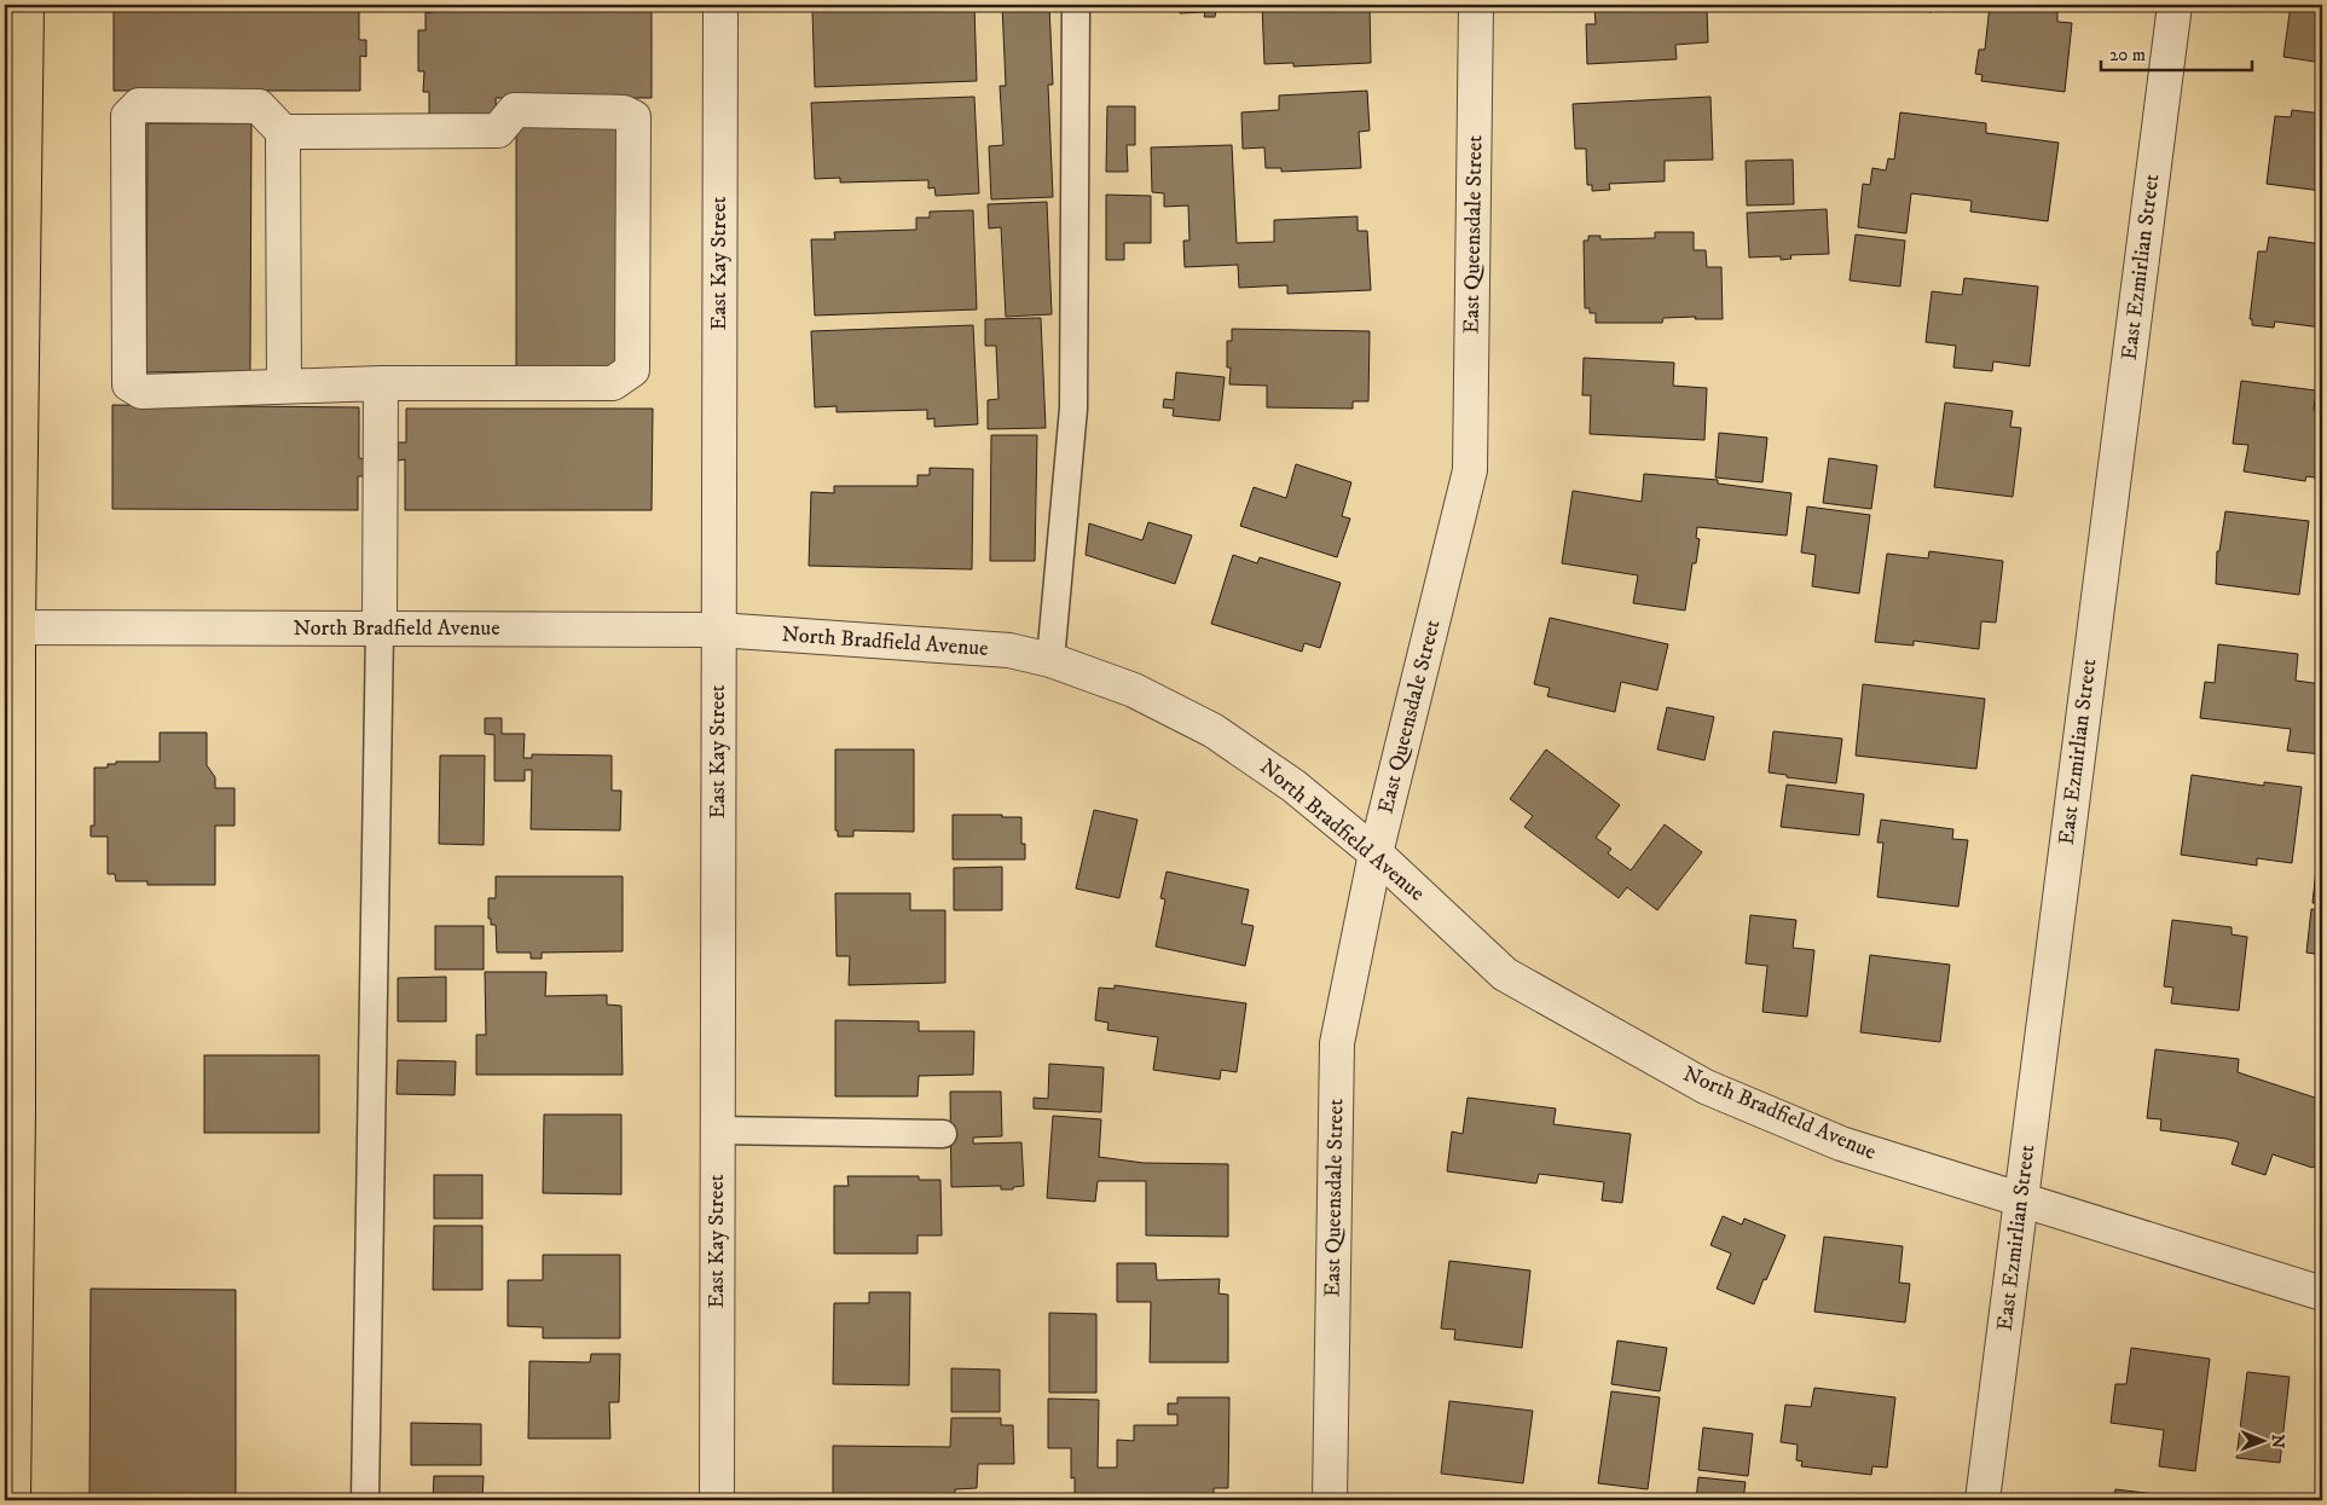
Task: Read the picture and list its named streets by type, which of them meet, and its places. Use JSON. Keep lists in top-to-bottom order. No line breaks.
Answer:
{"streets":{"street":["East Queensdale Street","East Kay Street","East Ezmirlian Street","North Bradfield Avenue"]},"crossings":[["East Queensdale Street","North Bradfield Avenue"],["East Kay Street","North Bradfield Avenue"],["East Ezmirlian Street","North Bradfield Avenue"]],"scale_bar":"20 m","north":"right"}
